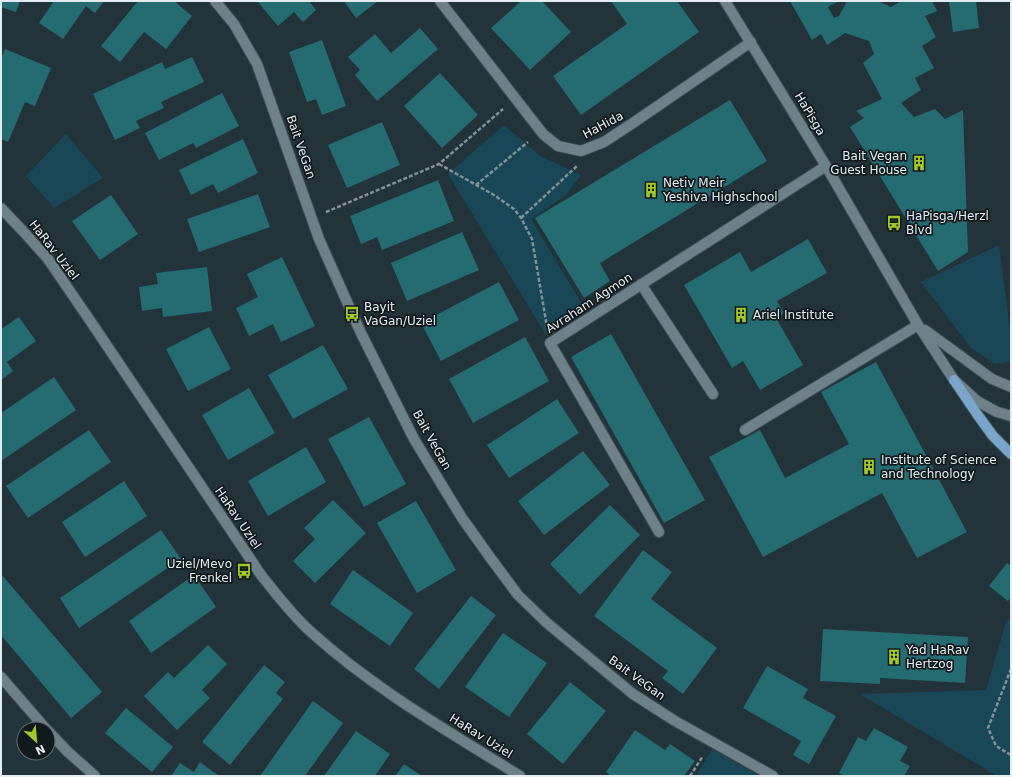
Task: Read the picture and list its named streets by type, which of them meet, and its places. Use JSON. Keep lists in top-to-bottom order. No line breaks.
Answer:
{"streets":{"street":["HaPisga","HaHida","Bait VeGan","HaRav Uziel","Avraham Agmon"]},"crossings":[["HaPisga","HaHida"],["HaPisga","Avraham Agmon"]],"places":{"building":["Bait Vegan Guest House","Netiv Meir Yeshiva Highschool","Ariel Institute","Institute of Science and Technology","Yad HaRav Hertzog"],"bus stop":["HaPisga/Herzl Blvd","Bayit VaGan/Uziel","Uziel/Mevo Frenkel"]},"north":"bottom right"}
